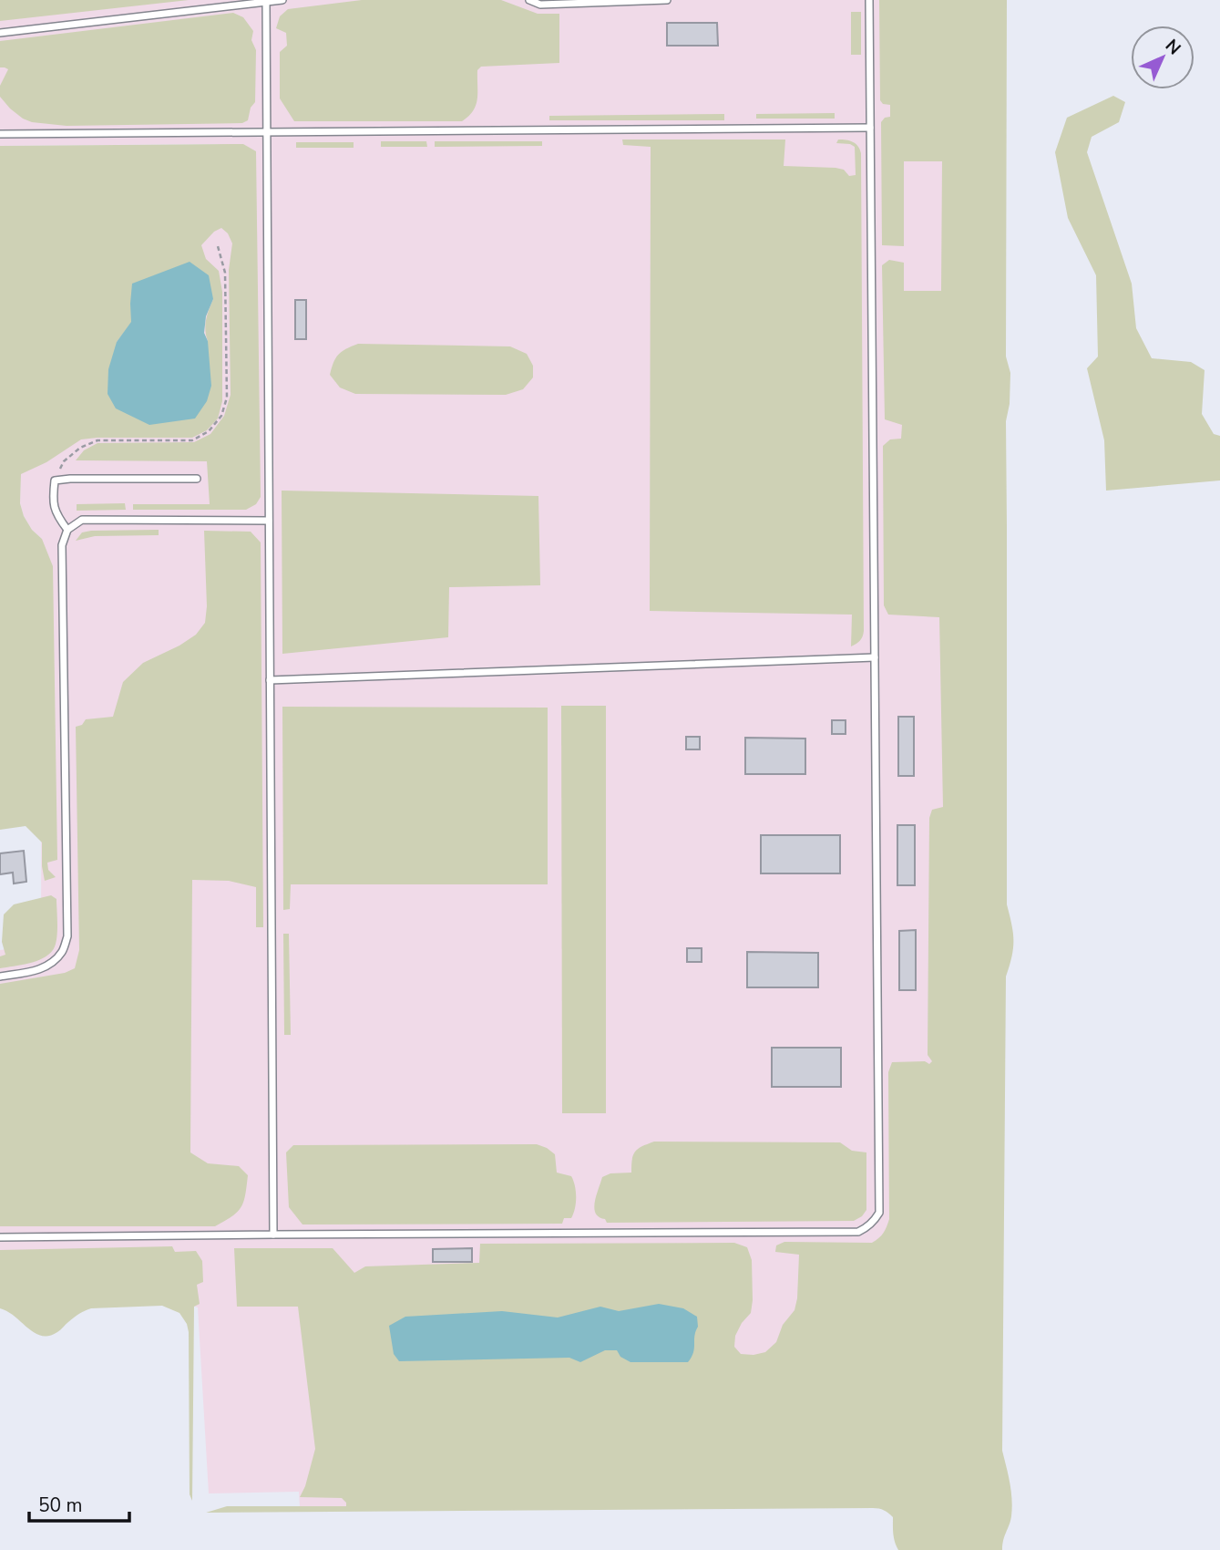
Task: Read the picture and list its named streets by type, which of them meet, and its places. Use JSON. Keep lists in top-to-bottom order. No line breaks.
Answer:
{"scale_bar":"50 m","north":"top right"}
